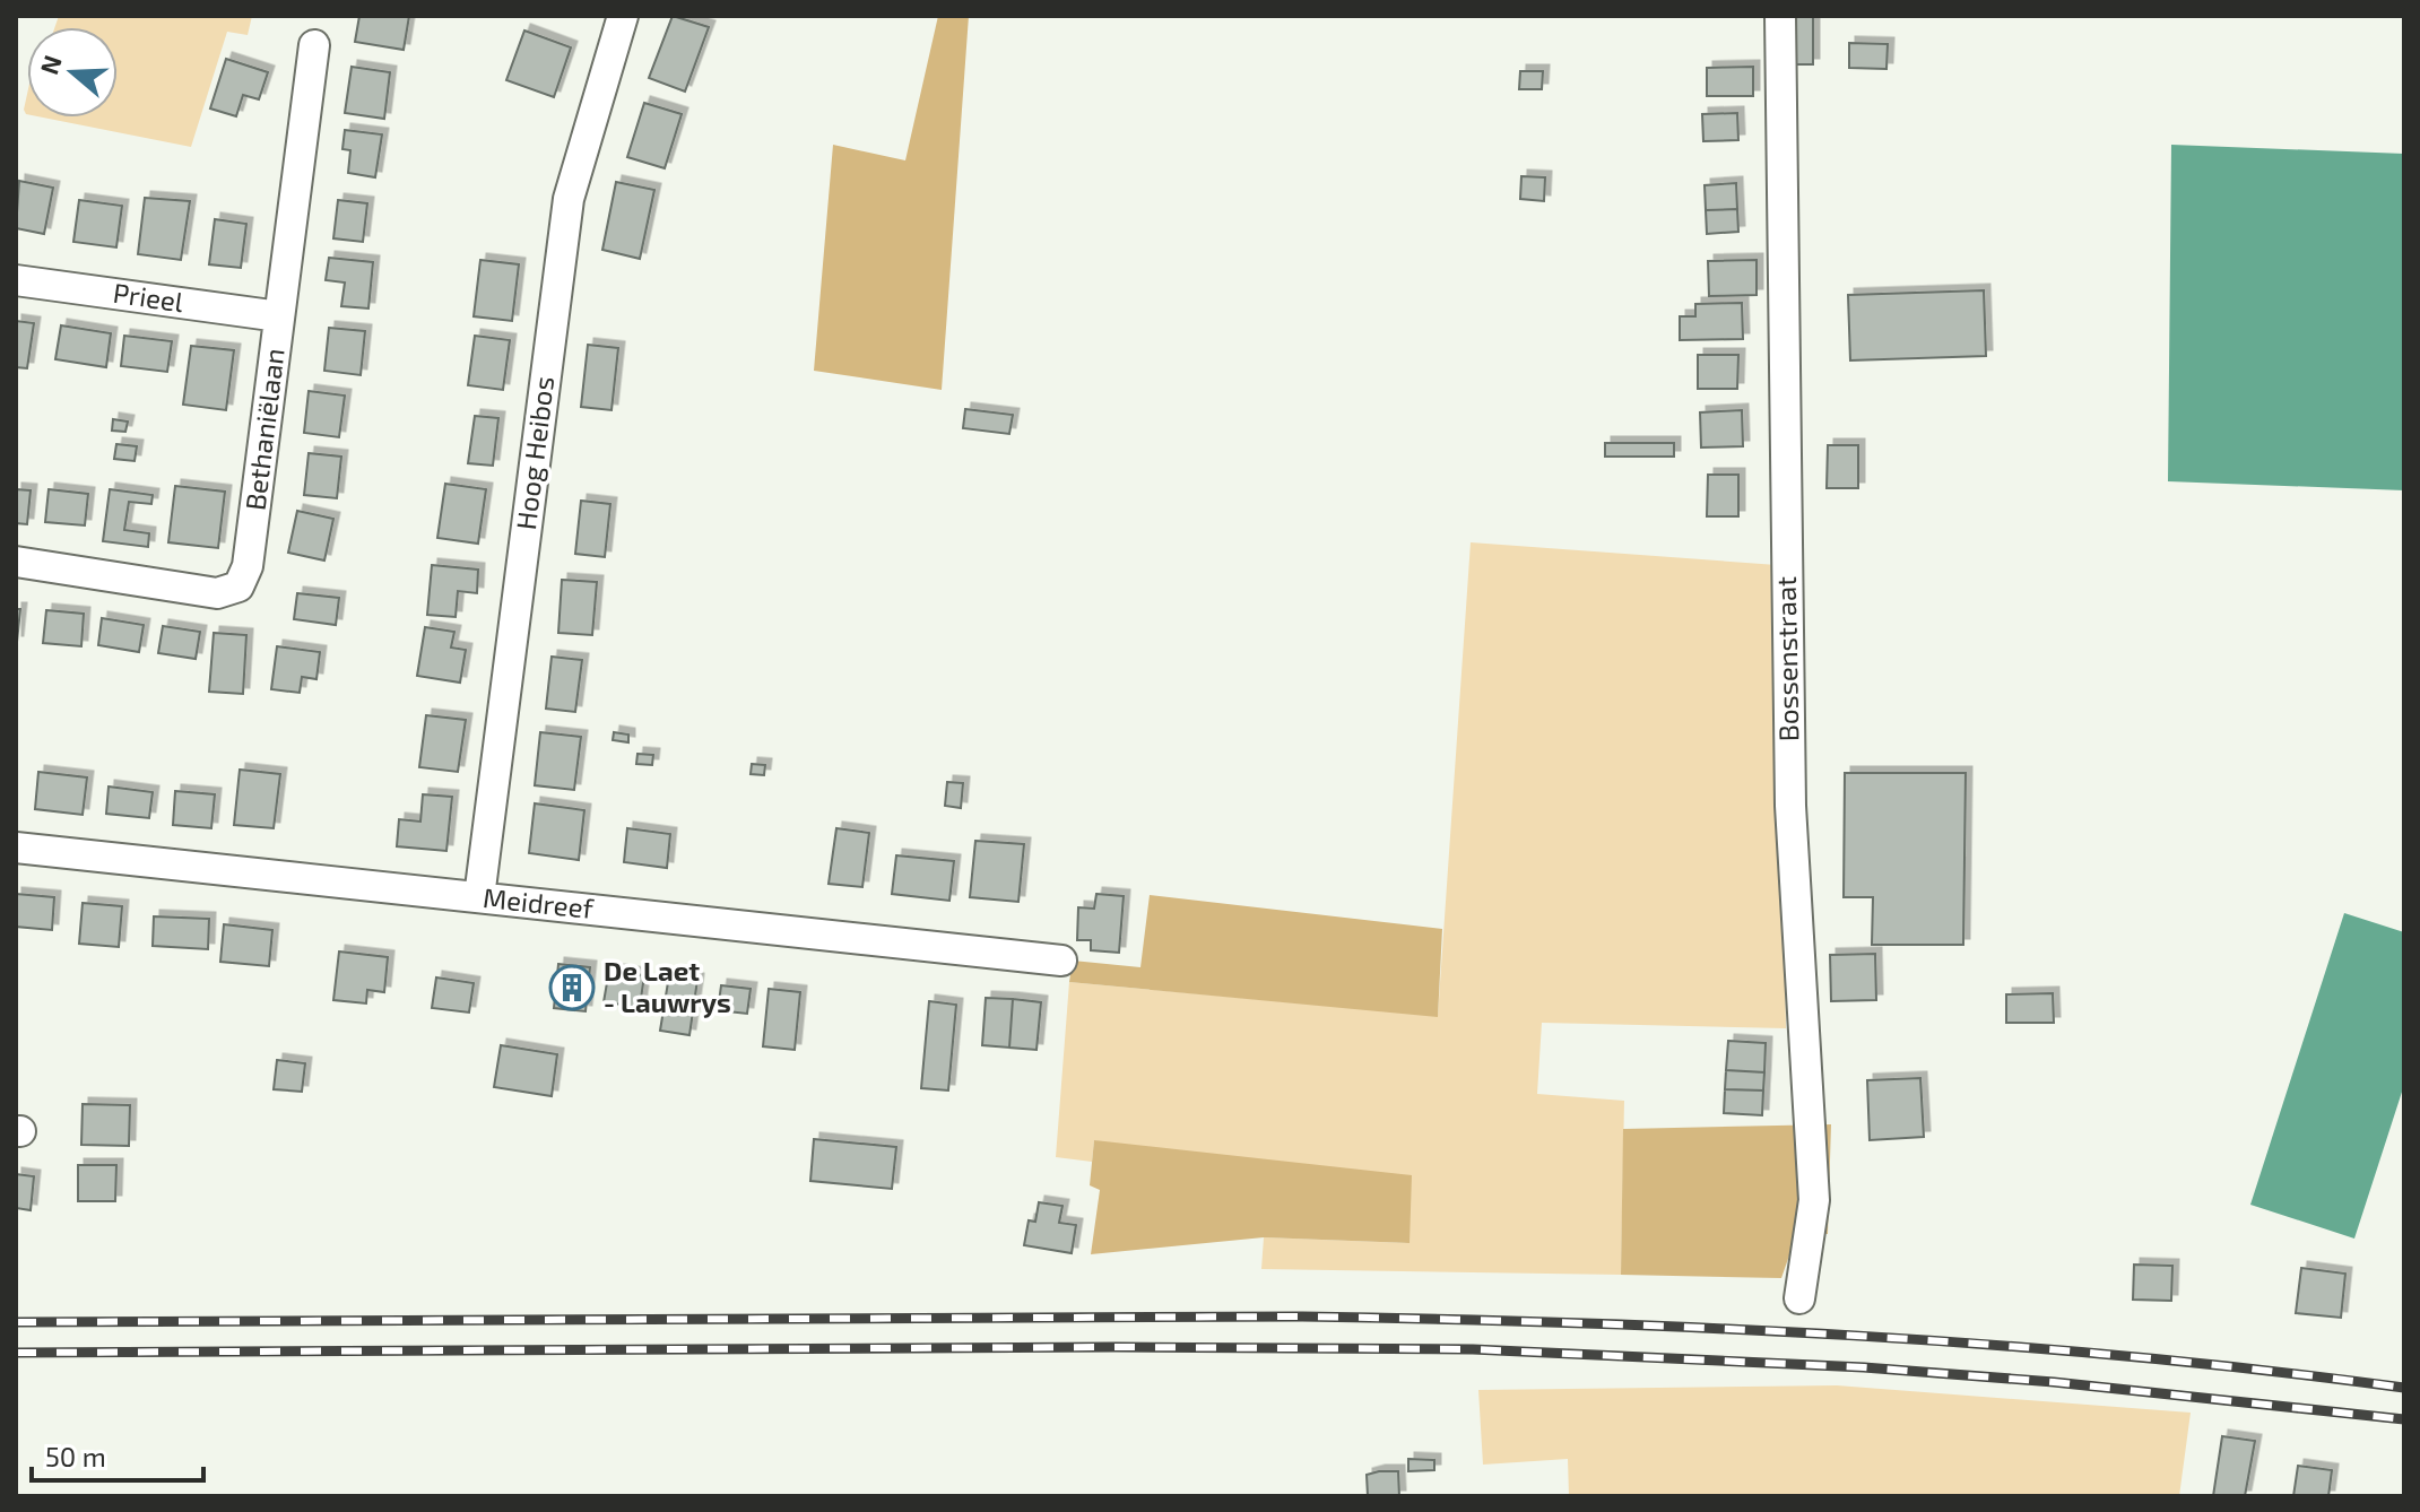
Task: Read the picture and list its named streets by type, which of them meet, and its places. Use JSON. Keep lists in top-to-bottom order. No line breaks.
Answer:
{"streets":{"street":["Prieel","Bethaniëlaan","Hoog Heibos","Bossenstraat","Meidreef"]},"crossings":[["Prieel","Bethaniëlaan"],["Hoog Heibos","Meidreef"]],"places":{"building":["De Laet - Lauwrys"]},"scale_bar":"50 m","north":"left"}
